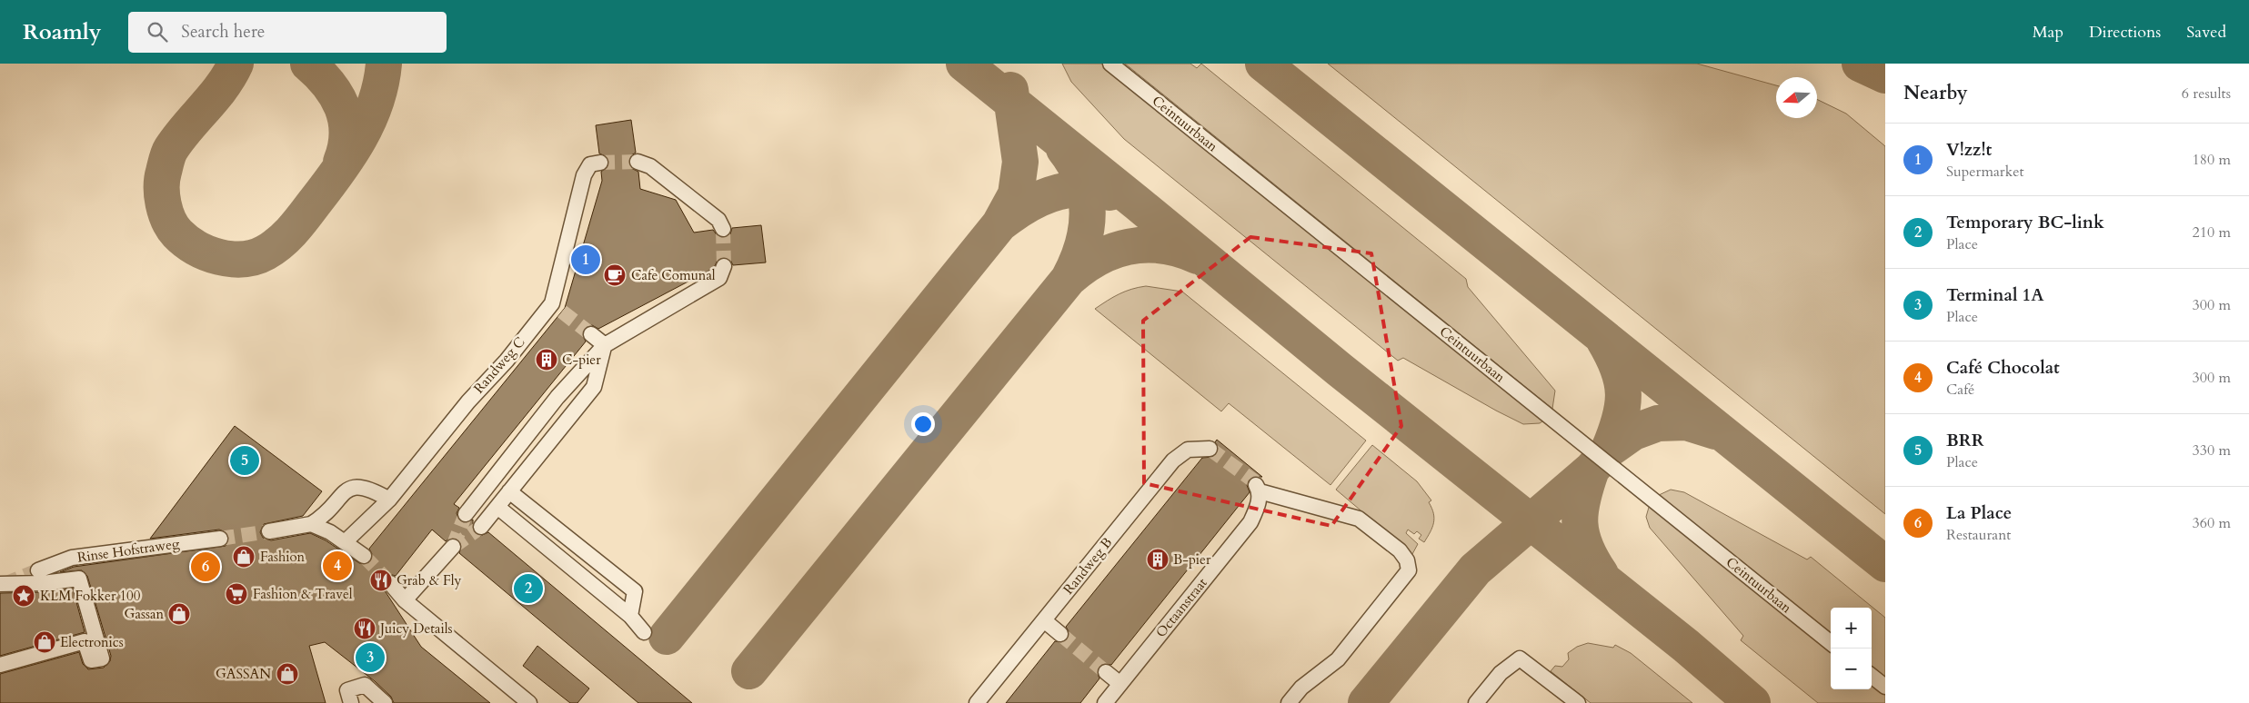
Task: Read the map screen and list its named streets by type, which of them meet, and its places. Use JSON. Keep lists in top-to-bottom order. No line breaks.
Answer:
{"streets":{"street":["Ceintuurbaan","Randweg C","Rinse Hofstraweg","Randweg B","Octaanstraat"]},"places":{"cafe":["Cafe Comunal"],"building":["C-pier","B-pier"],"shop":["Fashion","Gassan","Electronics","GASSAN"],"restaurant":["Grab & Fly","Juicy Details"],"supermarket":["Fashion & Travel"],"place":["KLM Fokker 100"]},"north":"left","page":{"header":"Roamly","search":"Search here","nav":["Map","Directions","Saved"],"heading":["Nearby","6 results"],"list":[{"mark":"1","name":"V!zz!t","note":"Supermarket","value":"180 m"},{"mark":"2","name":"Temporary BC-link","note":"Place","value":"210 m"},{"mark":"3","name":"Terminal 1A","note":"Place","value":"300 m"},{"mark":"4","name":"Café Chocolat","note":"Café","value":"300 m"},{"mark":"5","name":"BRR","note":"Place","value":"330 m"},{"mark":"6","name":"La Place","note":"Restaurant","value":"360 m"}],"pins":["1","5","4","6","2","3"],"map_buttons":["+","−"]}}
